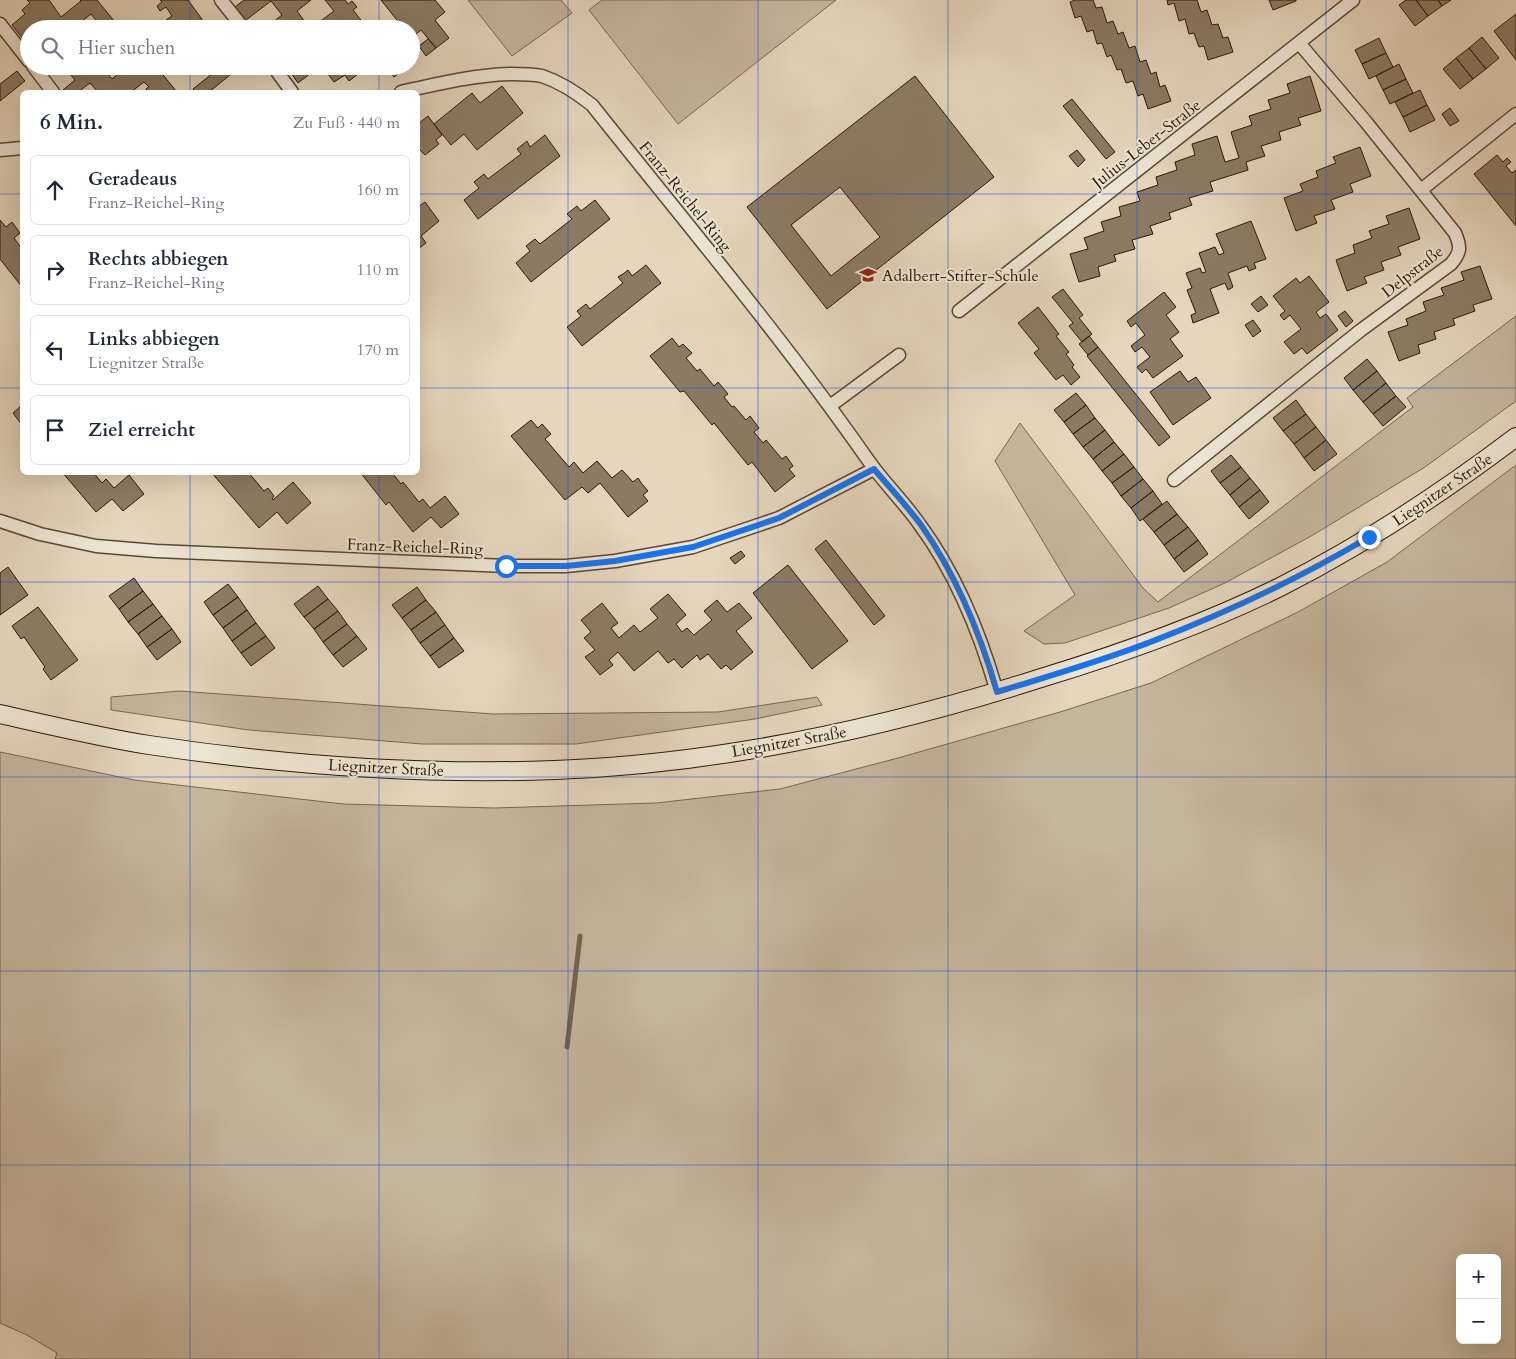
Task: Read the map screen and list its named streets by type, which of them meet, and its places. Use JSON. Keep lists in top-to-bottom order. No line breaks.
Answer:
{"streets":{"main road":["Liegnitzer Straße"],"street":["Julius-Leber-Straße","Franz-Reichel-Ring","Delpstraße"]},"crossings":[["Julius-Leber-Straße","Delpstraße"],["Franz-Reichel-Ring","Liegnitzer Straße"]],"places":{"school or university":["Adalbert-Stifter-Schule"]},"page":{"search":"Hier suchen","heading":["6 Min.","Zu Fuß · 440 m"],"list":[["Geradeaus","Franz-Reichel-Ring","160 m"],["Rechts abbiegen","Franz-Reichel-Ring","110 m"],["Links abbiegen","Liegnitzer Straße","170 m"],"Ziel erreicht"],"map_buttons":["+","−"]}}
